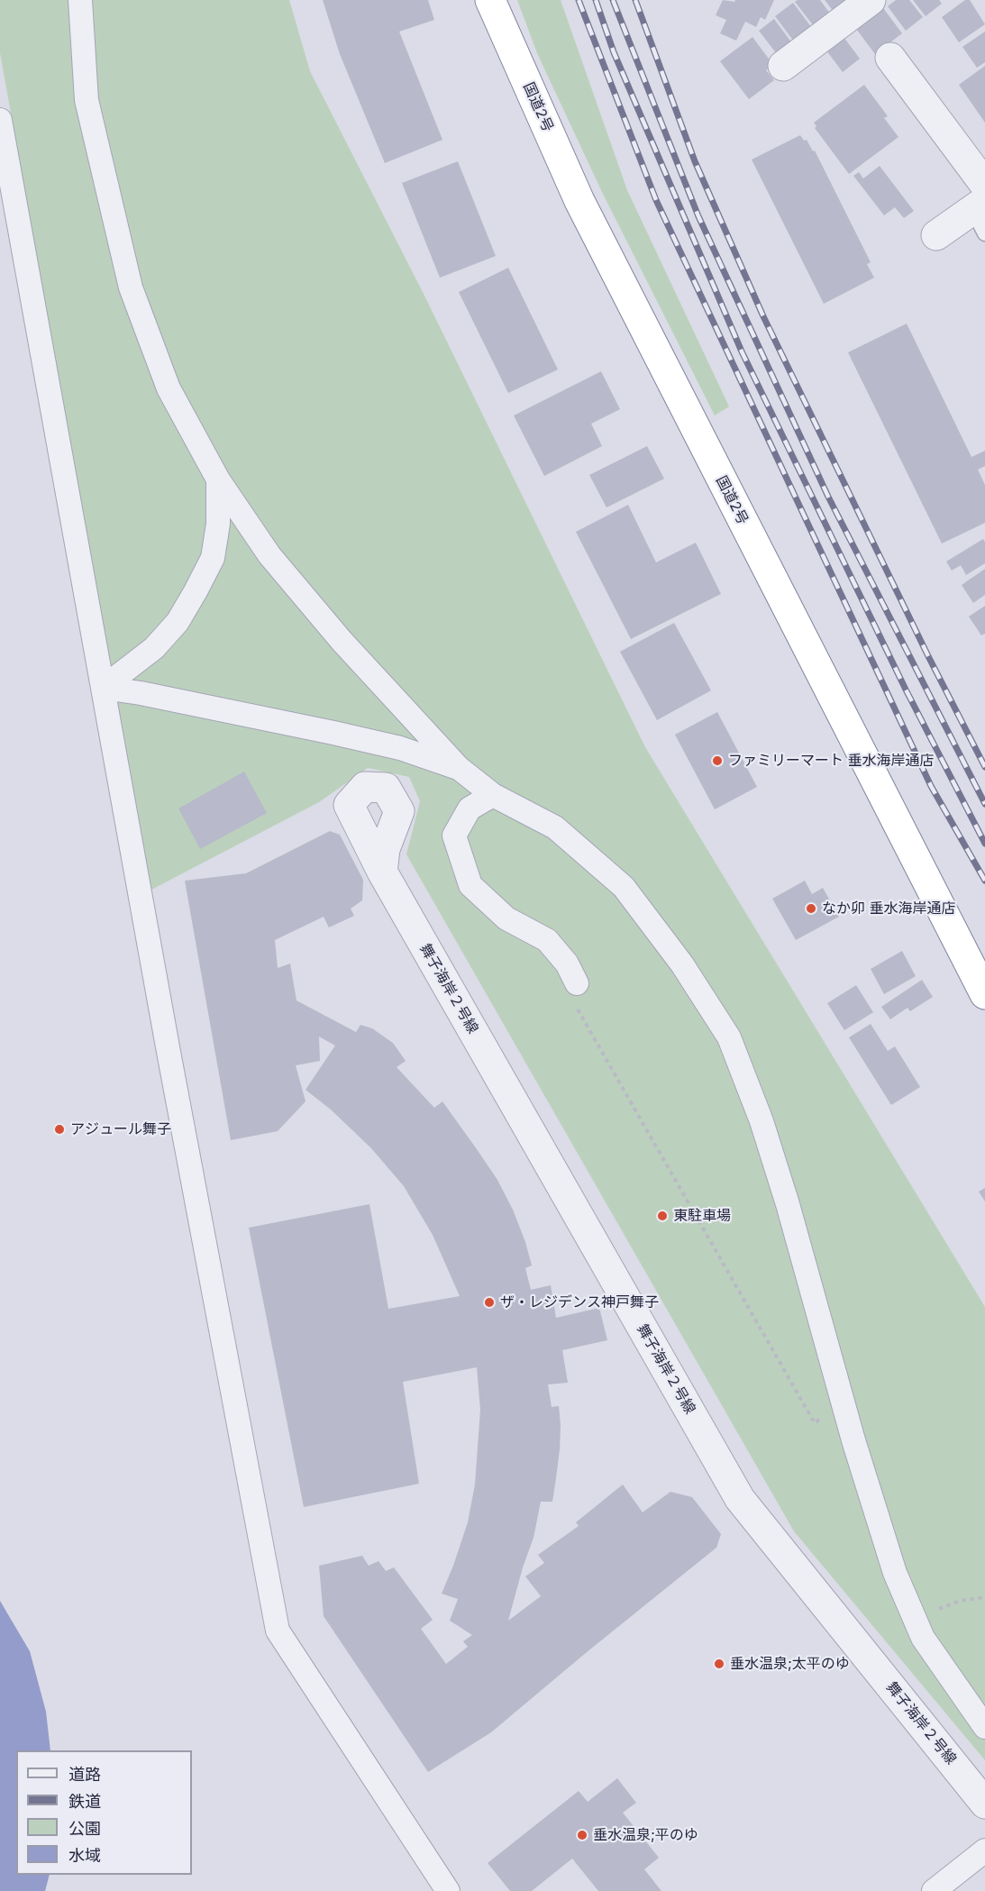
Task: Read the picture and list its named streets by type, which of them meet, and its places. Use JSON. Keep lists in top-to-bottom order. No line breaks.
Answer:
{"streets":{"highway":["国道2号"],"street":["舞子海岸２号線"]},"places":["ファミリーマート 垂水海岸通店","なか卯 垂水海岸通店","アジュール舞子","東駐車場","ザ・レジデンス神戸舞子","垂水温泉;太平のゆ","垂水温泉;平のゆ"],"legend":["道路","鉄道","公園","水域"]}
